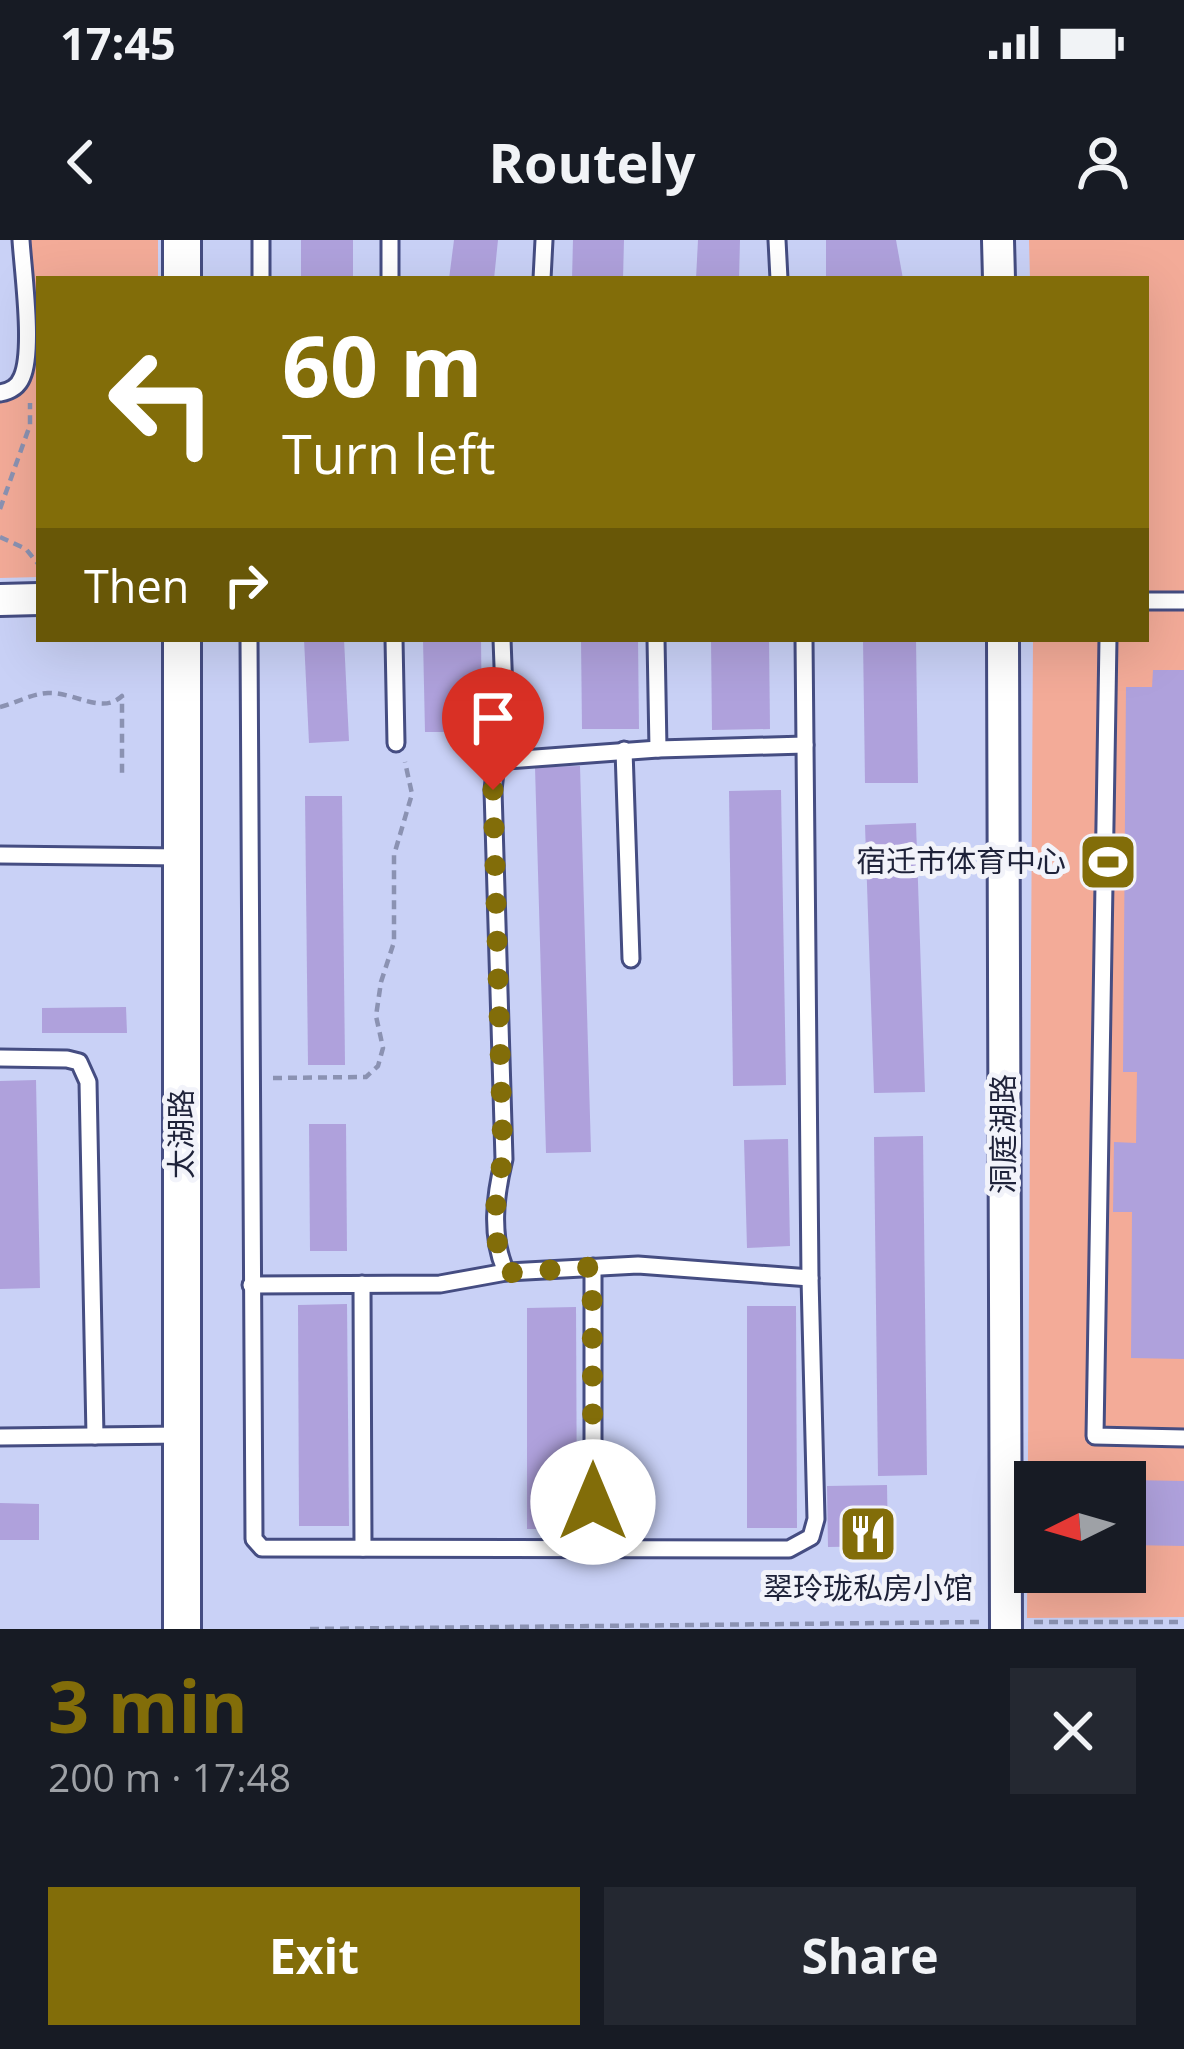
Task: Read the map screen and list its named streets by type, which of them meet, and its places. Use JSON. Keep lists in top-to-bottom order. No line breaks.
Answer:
{"streets":{"street":["太湖路","洞庭湖路"]},"places":{"sports":["宿迁市体育中心"],"restaurant":["翠玲珑私房小馆"]},"north":"left","page":{"status":"17:45","header":"Routely","turn":["60 m","Turn left"],"then":"Then","heading":["3 min","200 m · 17:48"],"buttons":["Exit","Share"]}}
